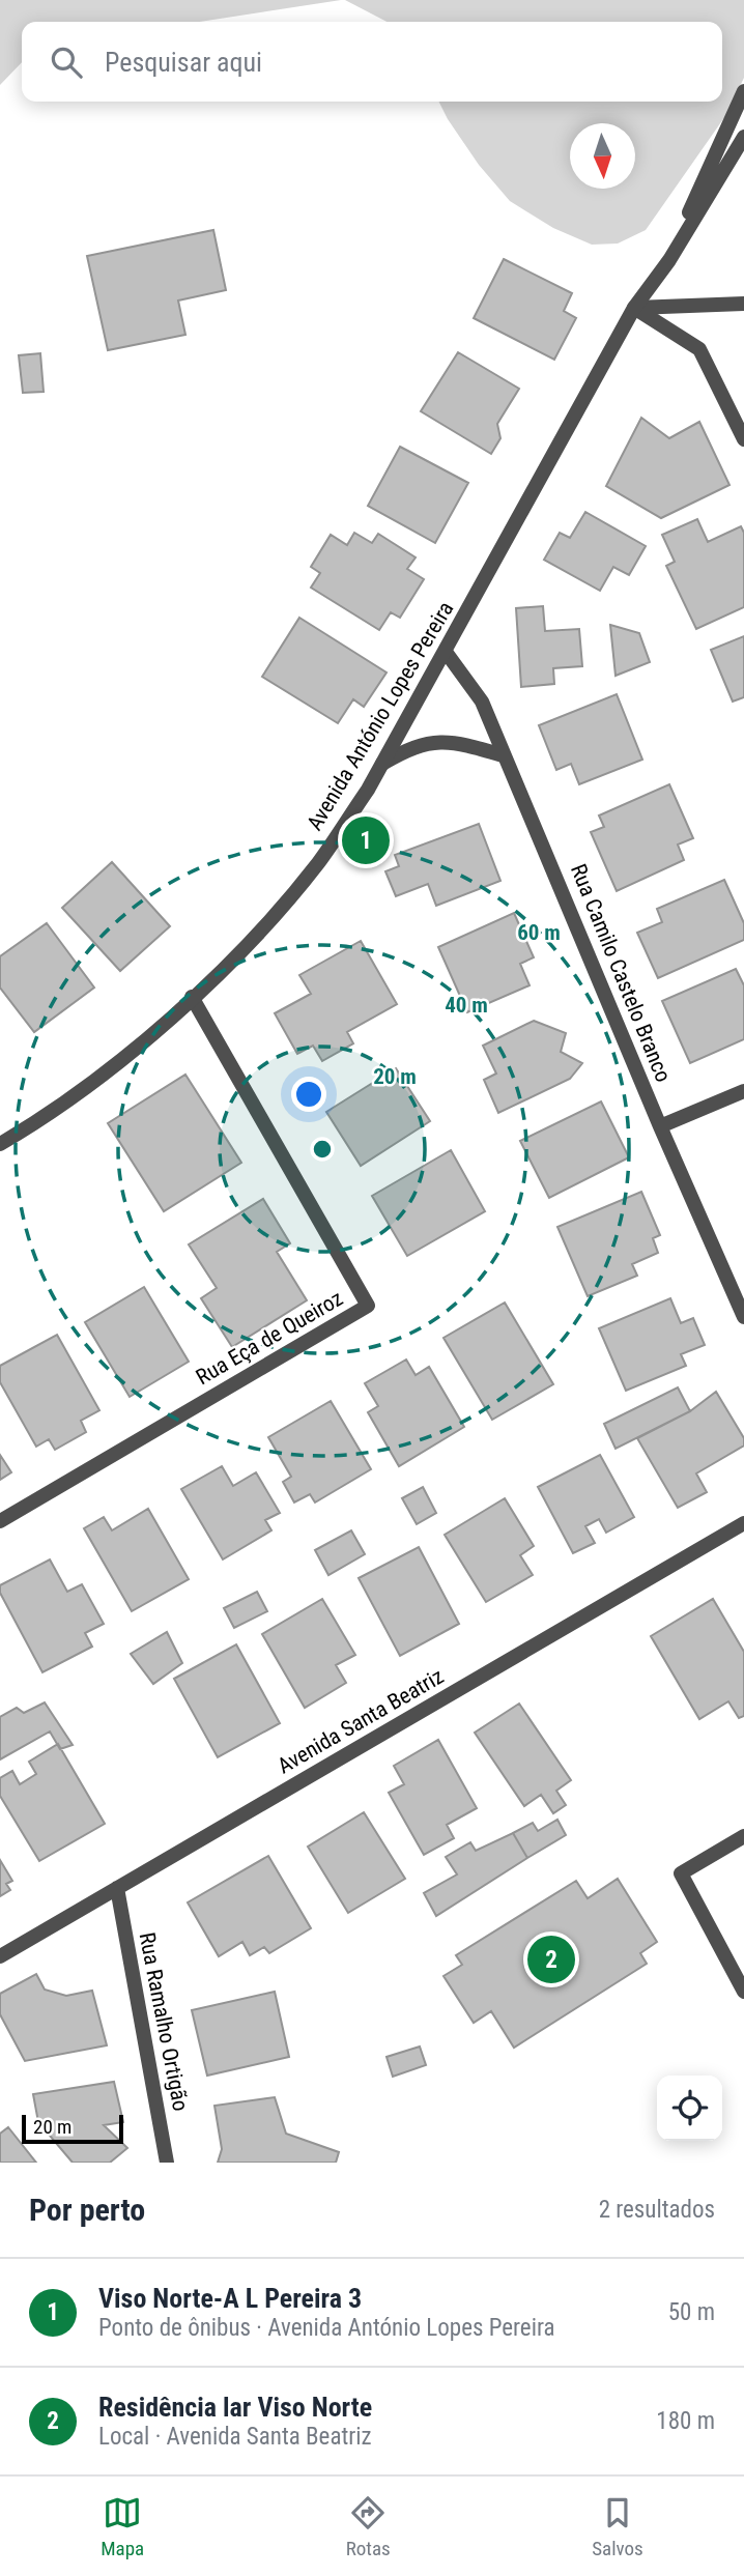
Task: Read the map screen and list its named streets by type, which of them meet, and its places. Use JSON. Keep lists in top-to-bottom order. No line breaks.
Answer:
{"streets":{"street":["Avenida António Lopes Pereira","Rua Camilo Castelo Branco","Rua Eça de Queiroz","Avenida Santa Beatriz","Rua Ramalho Ortigão"]},"crossings":[["Avenida António Lopes Pereira","Rua Camilo Castelo Branco"],["Avenida António Lopes Pereira","Rua Eça de Queiroz"],["Avenida Santa Beatriz","Rua Ramalho Ortigão"]],"scale_bar":"20 m","north":"bottom","page":{"search":"Pesquisar aqui","pins":["1","2"],"scale":"20 m","heading":["Por perto","2 resultados"],"list":[{"mark":"1","name":"Viso Norte-A L Pereira 3","note":"Ponto de ônibus · Avenida António Lopes Pereira","value":"50 m"},{"mark":"2","name":"Residência lar Viso Norte","note":"Local · Avenida Santa Beatriz","value":"180 m"}],"nav":["Mapa","Rotas","Salvos"]},"rings":["60 m","40 m","20 m"]}
